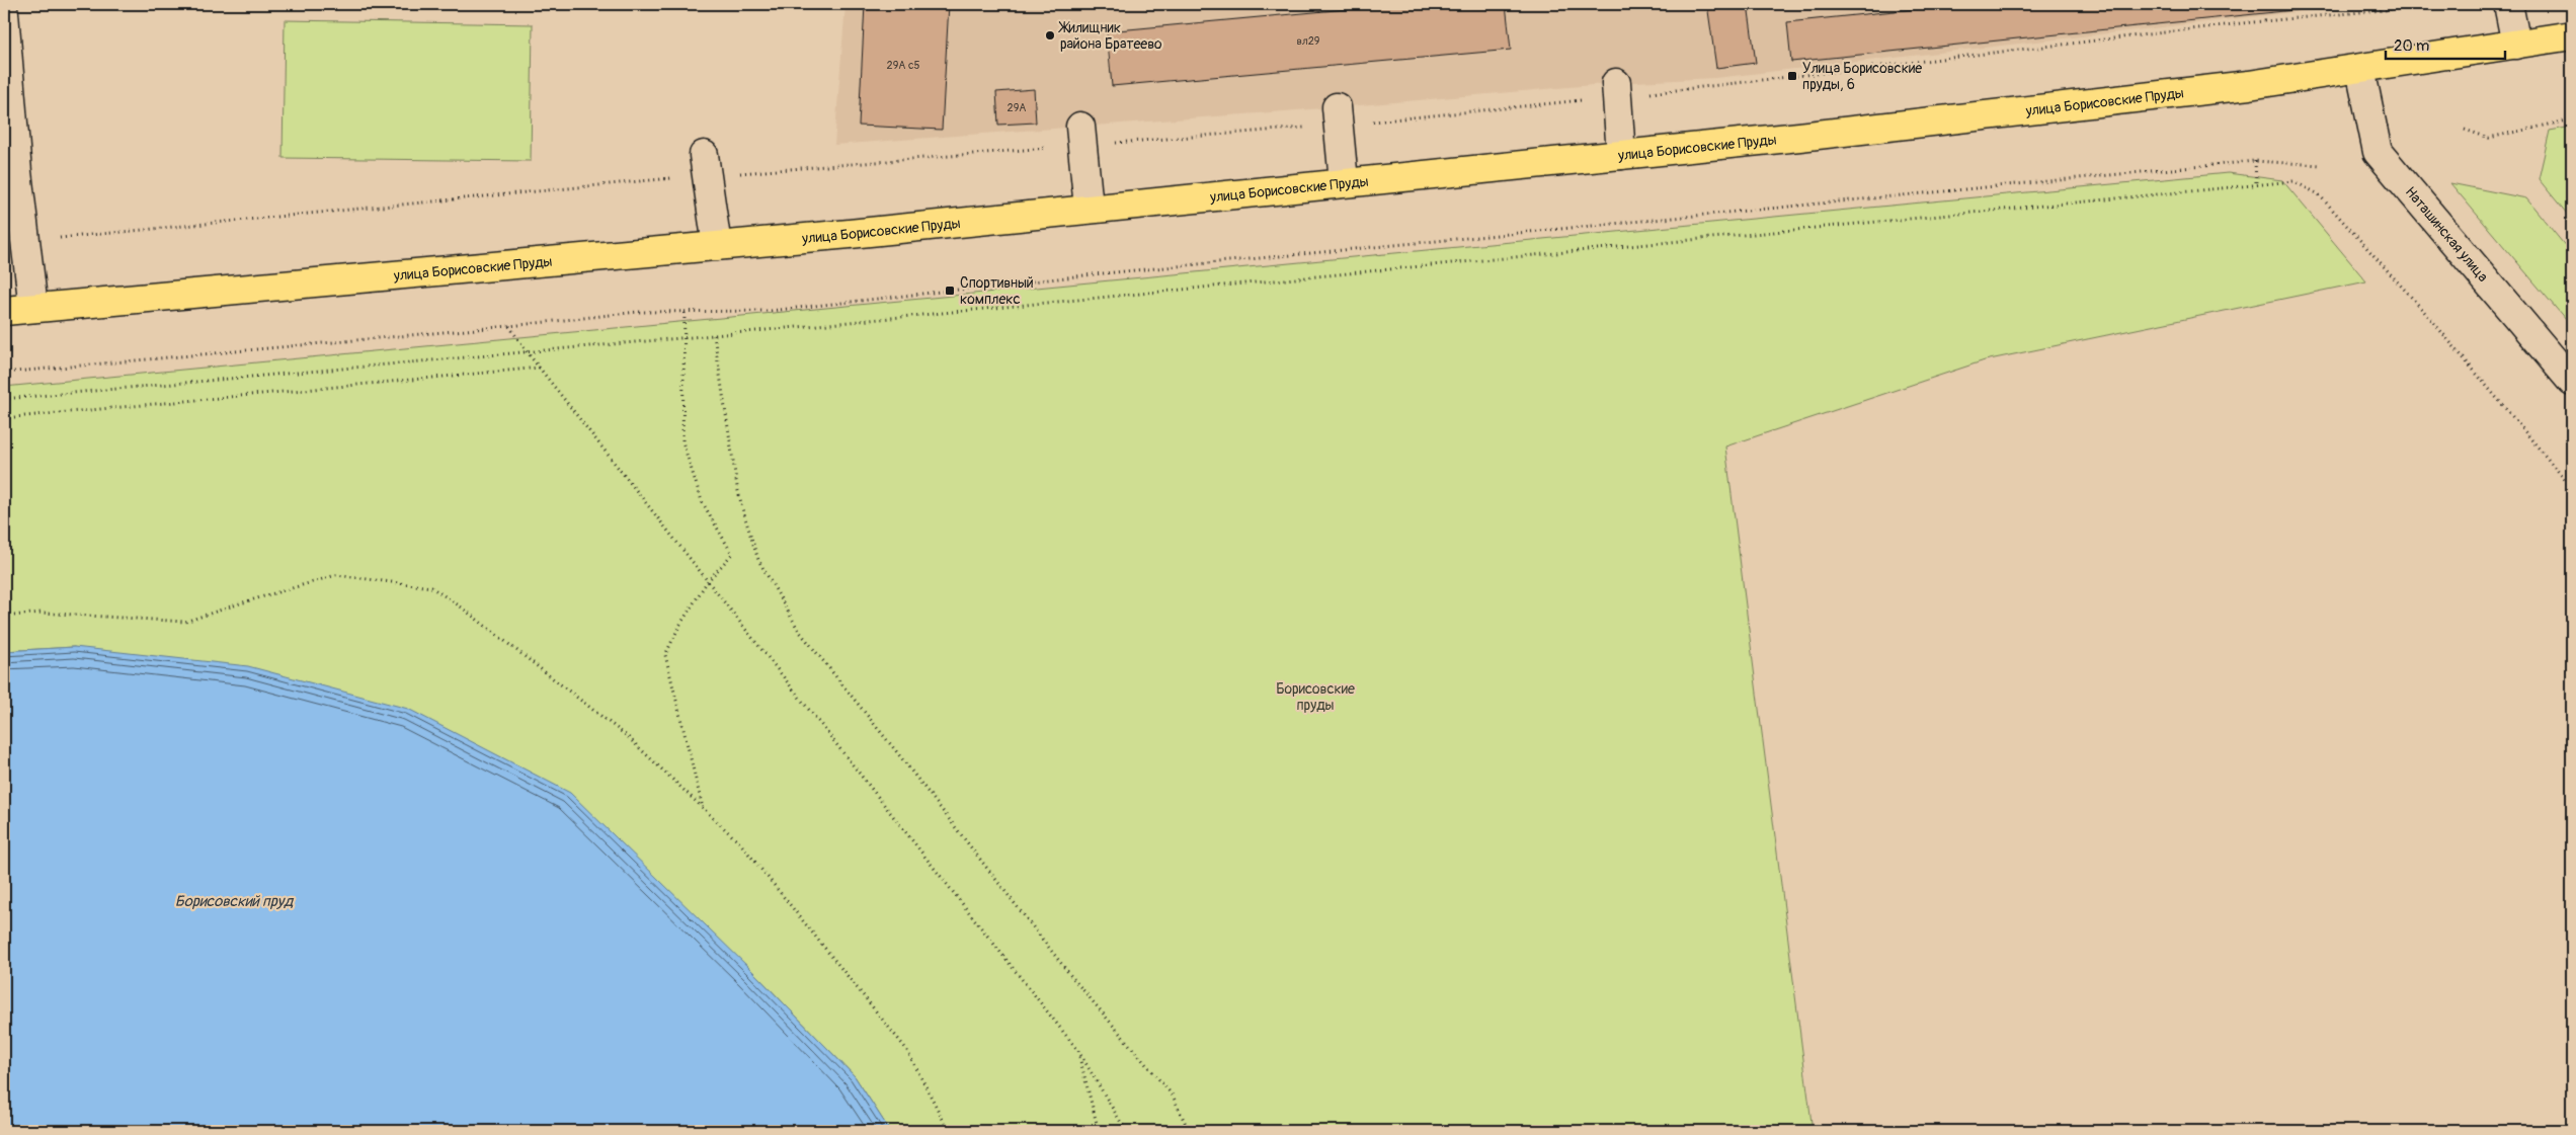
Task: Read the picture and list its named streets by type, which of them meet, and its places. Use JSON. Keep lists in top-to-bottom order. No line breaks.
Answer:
{"streets":{"main road":["улица Борисовские Пруды"],"street":["Наташинская улица"]},"crossings":[["улица Борисовские Пруды","Наташинская улица"]],"water":["Борисовский пруд"],"parks":["Борисовские пруды"],"places":{"other":["Жилищник района Братеево"],"transit":["Улица Борисовские пруды, 6","Спортивный комплекс"]},"house_numbers":["вл29","29А с5","29А"],"scale_bar":"20 m"}
